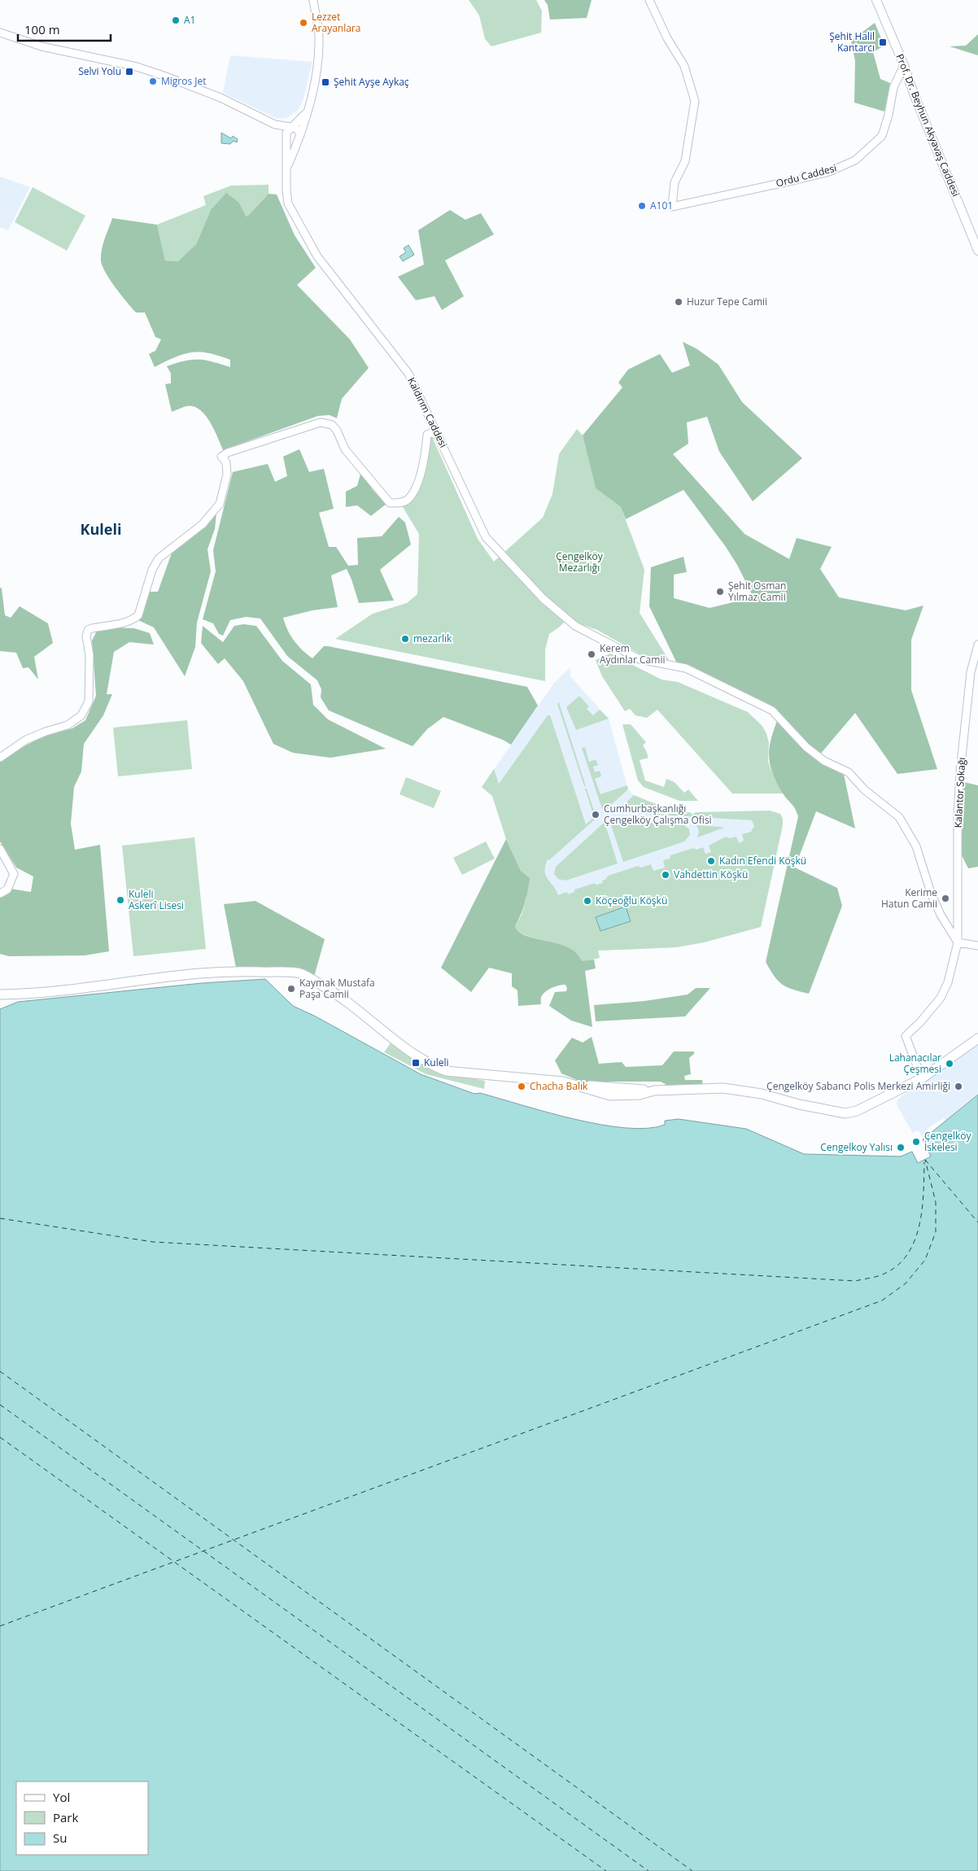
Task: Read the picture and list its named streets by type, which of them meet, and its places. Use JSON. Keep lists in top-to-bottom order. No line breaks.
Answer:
{"streets":{"main road":["Prof. Dr. Beyhun Akyavaş Caddesi"],"street":["Ordu Caddesi","Kaldırım Caddesi","Kalantor Sokağı"]},"crossings":[["Prof. Dr. Beyhun Akyavaş Caddesi","Ordu Caddesi"],["Kaldırım Caddesi","Kalantor Sokağı"]],"districts":["Kuleli"],"parks":["Çengelköy Mezarlığı"],"places":{"other":["A1","Lezzet Arayanlara","Migros Jet","A101","Huzur Tepe Camii","Şehit Osman Yılmaz Camii","mezarlık","Kerem Aydınlar Camii","Cumhurbaşkanlığı Çengelköy Çalışma Ofisi","Kadın Efendi Köşkü","Vahdettin Köşkü","Kerime Hatun Camii","Kuleli Askerî Lisesi","Köçeoğlu Köşkü","Kaymak Mustafa Paşa Camii","Lahanacılar Çeşmesi","Chacha Balık","Çengelköy Sabancı Polis Merkezi Amirliği","Çengelköy İskelesi","Cengelkoy Yalısı"],"transit":["Şehit Halil Kantarcı","Selvi Yolu","Şehit Ayşe Aykaç","Kuleli"]},"legend":["Yol","Park","Su"],"scale_bar":"100 m"}
